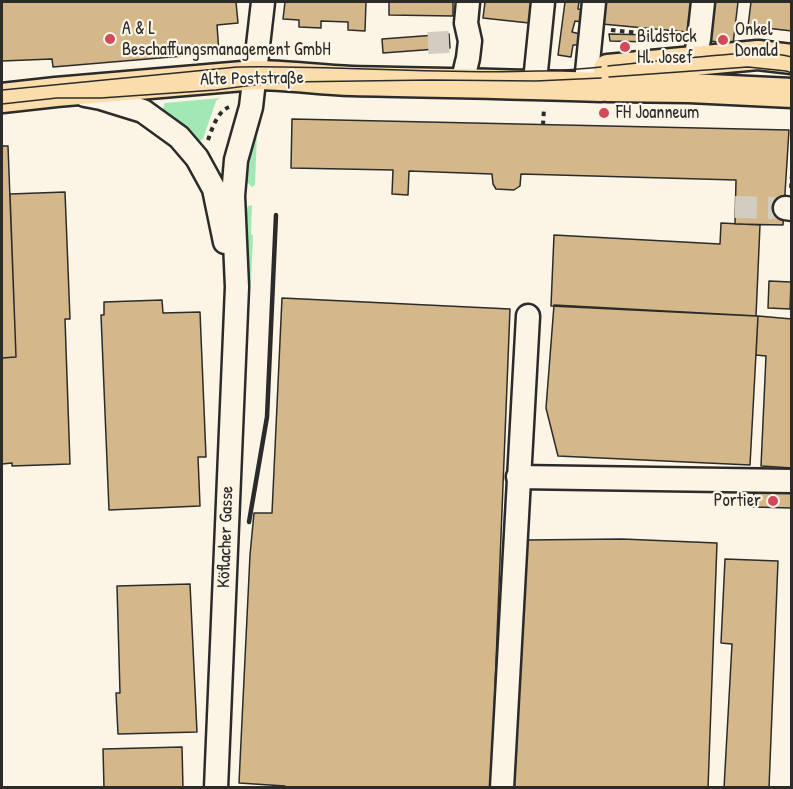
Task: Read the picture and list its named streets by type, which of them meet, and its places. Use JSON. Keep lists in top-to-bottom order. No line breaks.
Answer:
{"streets":{"main road":["Alte Poststraße"],"street":["Köflacher Gasse"]},"crossings":[["Alte Poststraße","Köflacher Gasse"]],"places":["A & L Beschaffungsmanagement GmbH","Onkel Donald","Bildstock Hl. Josef","FH Joanneum","Portier"]}
